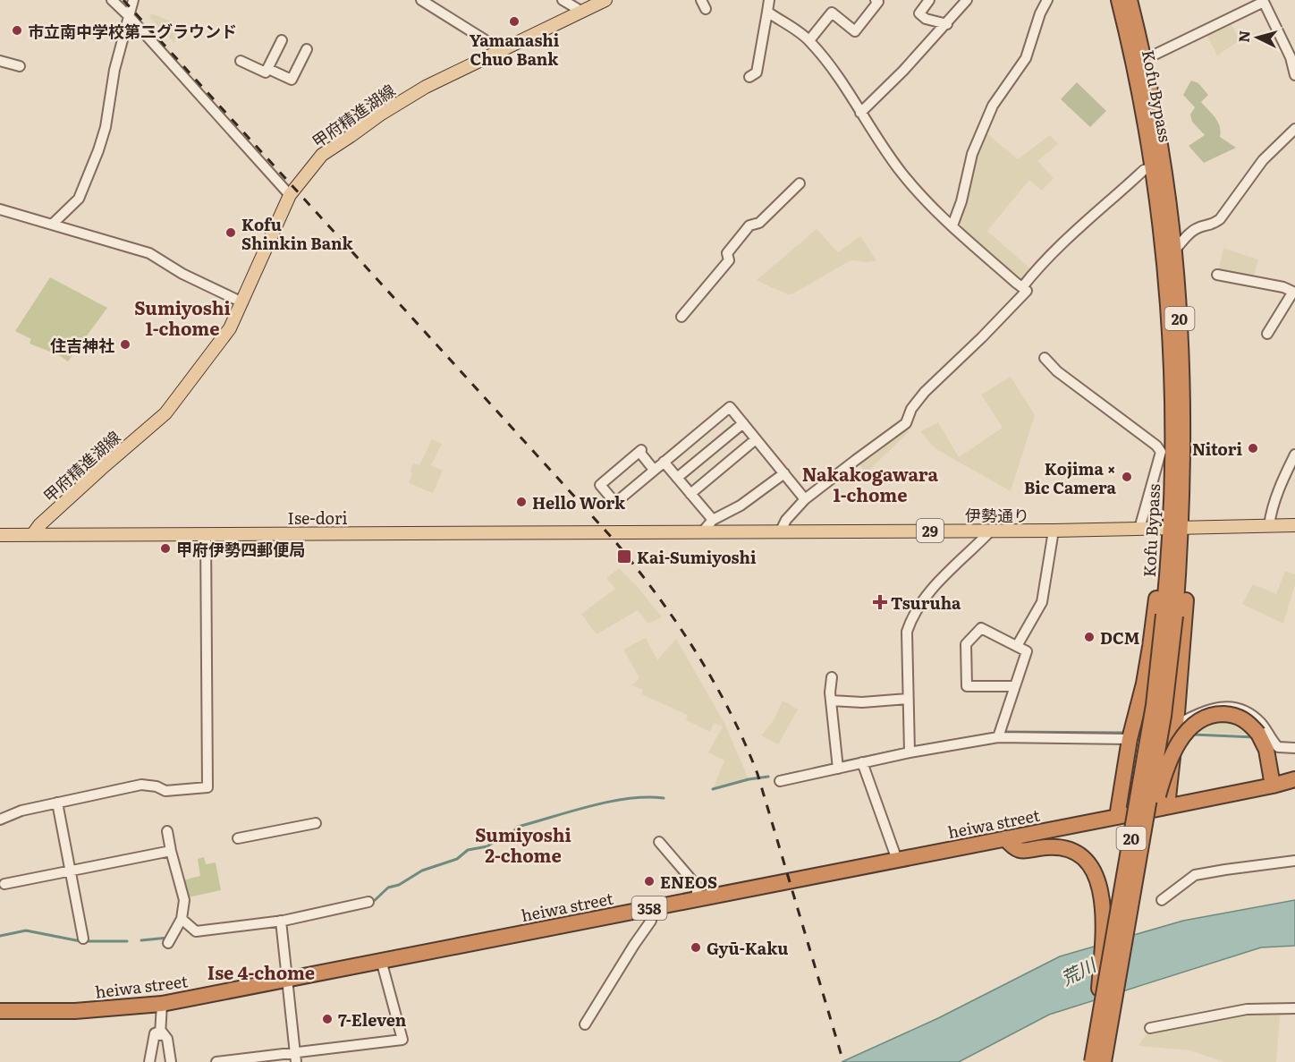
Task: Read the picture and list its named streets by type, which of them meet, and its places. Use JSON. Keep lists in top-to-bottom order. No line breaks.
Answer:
{"streets":{"highway":["Kofu Bypass","20","heiwa street","358"],"main road":["甲府精進湖線","伊勢通り","Ise-dori","29"]},"crossings":[["Kofu Bypass","伊勢通り"],["甲府精進湖線","Ise-dori"],["伊勢通り","Ise-dori"]],"districts":["Sumiyoshi 1-chome","Nakakogawara 1-chome","Sumiyoshi 2-chome","Ise 4-chome"],"water":["荒川"],"places":{"other":["Yamanashi Chuo Bank","市立南中学校第二グラウンド","Kofu Shinkin Bank","住吉神社","Nitori","Kojima × Bic Camera","Hello Work","甲府伊勢四郵便局","DCM","ENEOS","Gyū-Kaku","7-Eleven"],"transit":["Kai-Sumiyoshi"],"health":["Tsuruha"]},"north":"left"}
